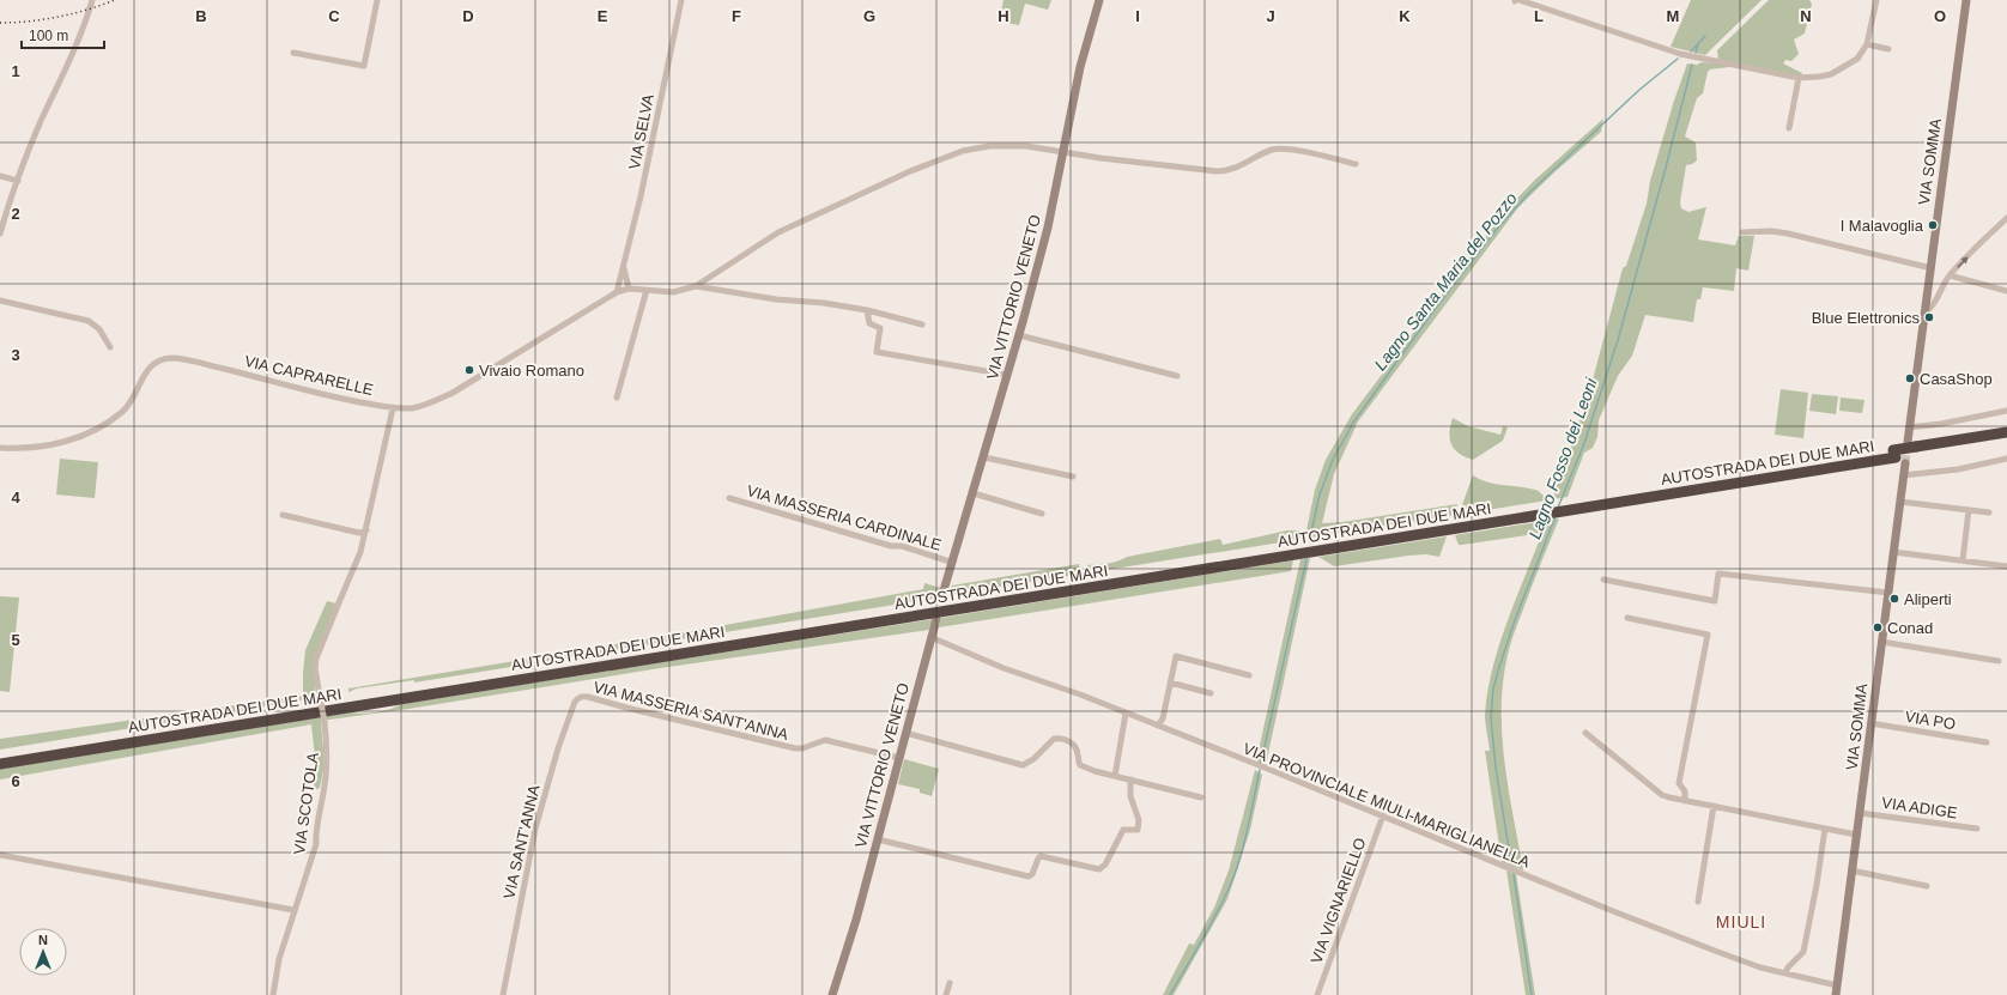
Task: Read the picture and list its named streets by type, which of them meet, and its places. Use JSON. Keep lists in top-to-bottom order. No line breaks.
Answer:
{"streets":{"highway":["AUTOSTRADA DEI DUE MARI"],"street":["VIA SELVA","VIA SOMMA","VIA VITTORIO VENETO","VIA CAPRARELLE","VIA MASSERIA CARDINALE","VIA MASSERIA SANT'ANNA","VIA PO","VIA SCOTOLA","VIA PROVINCIALE MIULI-MARIGLIANELLA","VIA ADIGE","VIA SANT'ANNA","VIA VIGNARIELLO"]},"crossings":[["VIA SELVA","VIA CAPRARELLE"],["VIA SOMMA","AUTOSTRADA DEI DUE MARI"],["VIA SOMMA","VIA PO"],["VIA SOMMA","VIA PROVINCIALE MIULI-MARIGLIANELLA"],["VIA SOMMA","VIA ADIGE"],["VIA VITTORIO VENETO","VIA MASSERIA CARDINALE"],["VIA VITTORIO VENETO","VIA MASSERIA SANT'ANNA"],["VIA VITTORIO VENETO","VIA PROVINCIALE MIULI-MARIGLIANELLA"],["VIA CAPRARELLE","VIA SCOTOLA"],["VIA MASSERIA SANT'ANNA","VIA SANT'ANNA"],["VIA PROVINCIALE MIULI-MARIGLIANELLA","VIA VIGNARIELLO"]],"districts":["MIULI"],"water":["Lagno Santa Maria del Pozzo","Lagno Fosso dei Leoni"],"places":["I Malavoglia","Blue Elettronics","Vivaio Romano","CasaShop","Aliperti","Conad"],"scale_bar":"100 m","north":"top","grid":{"columns":["B","C","D","E","F","G","H","I","J","K","L","M","N","O"],"rows":["1","2","3","4","5","6"]}}
